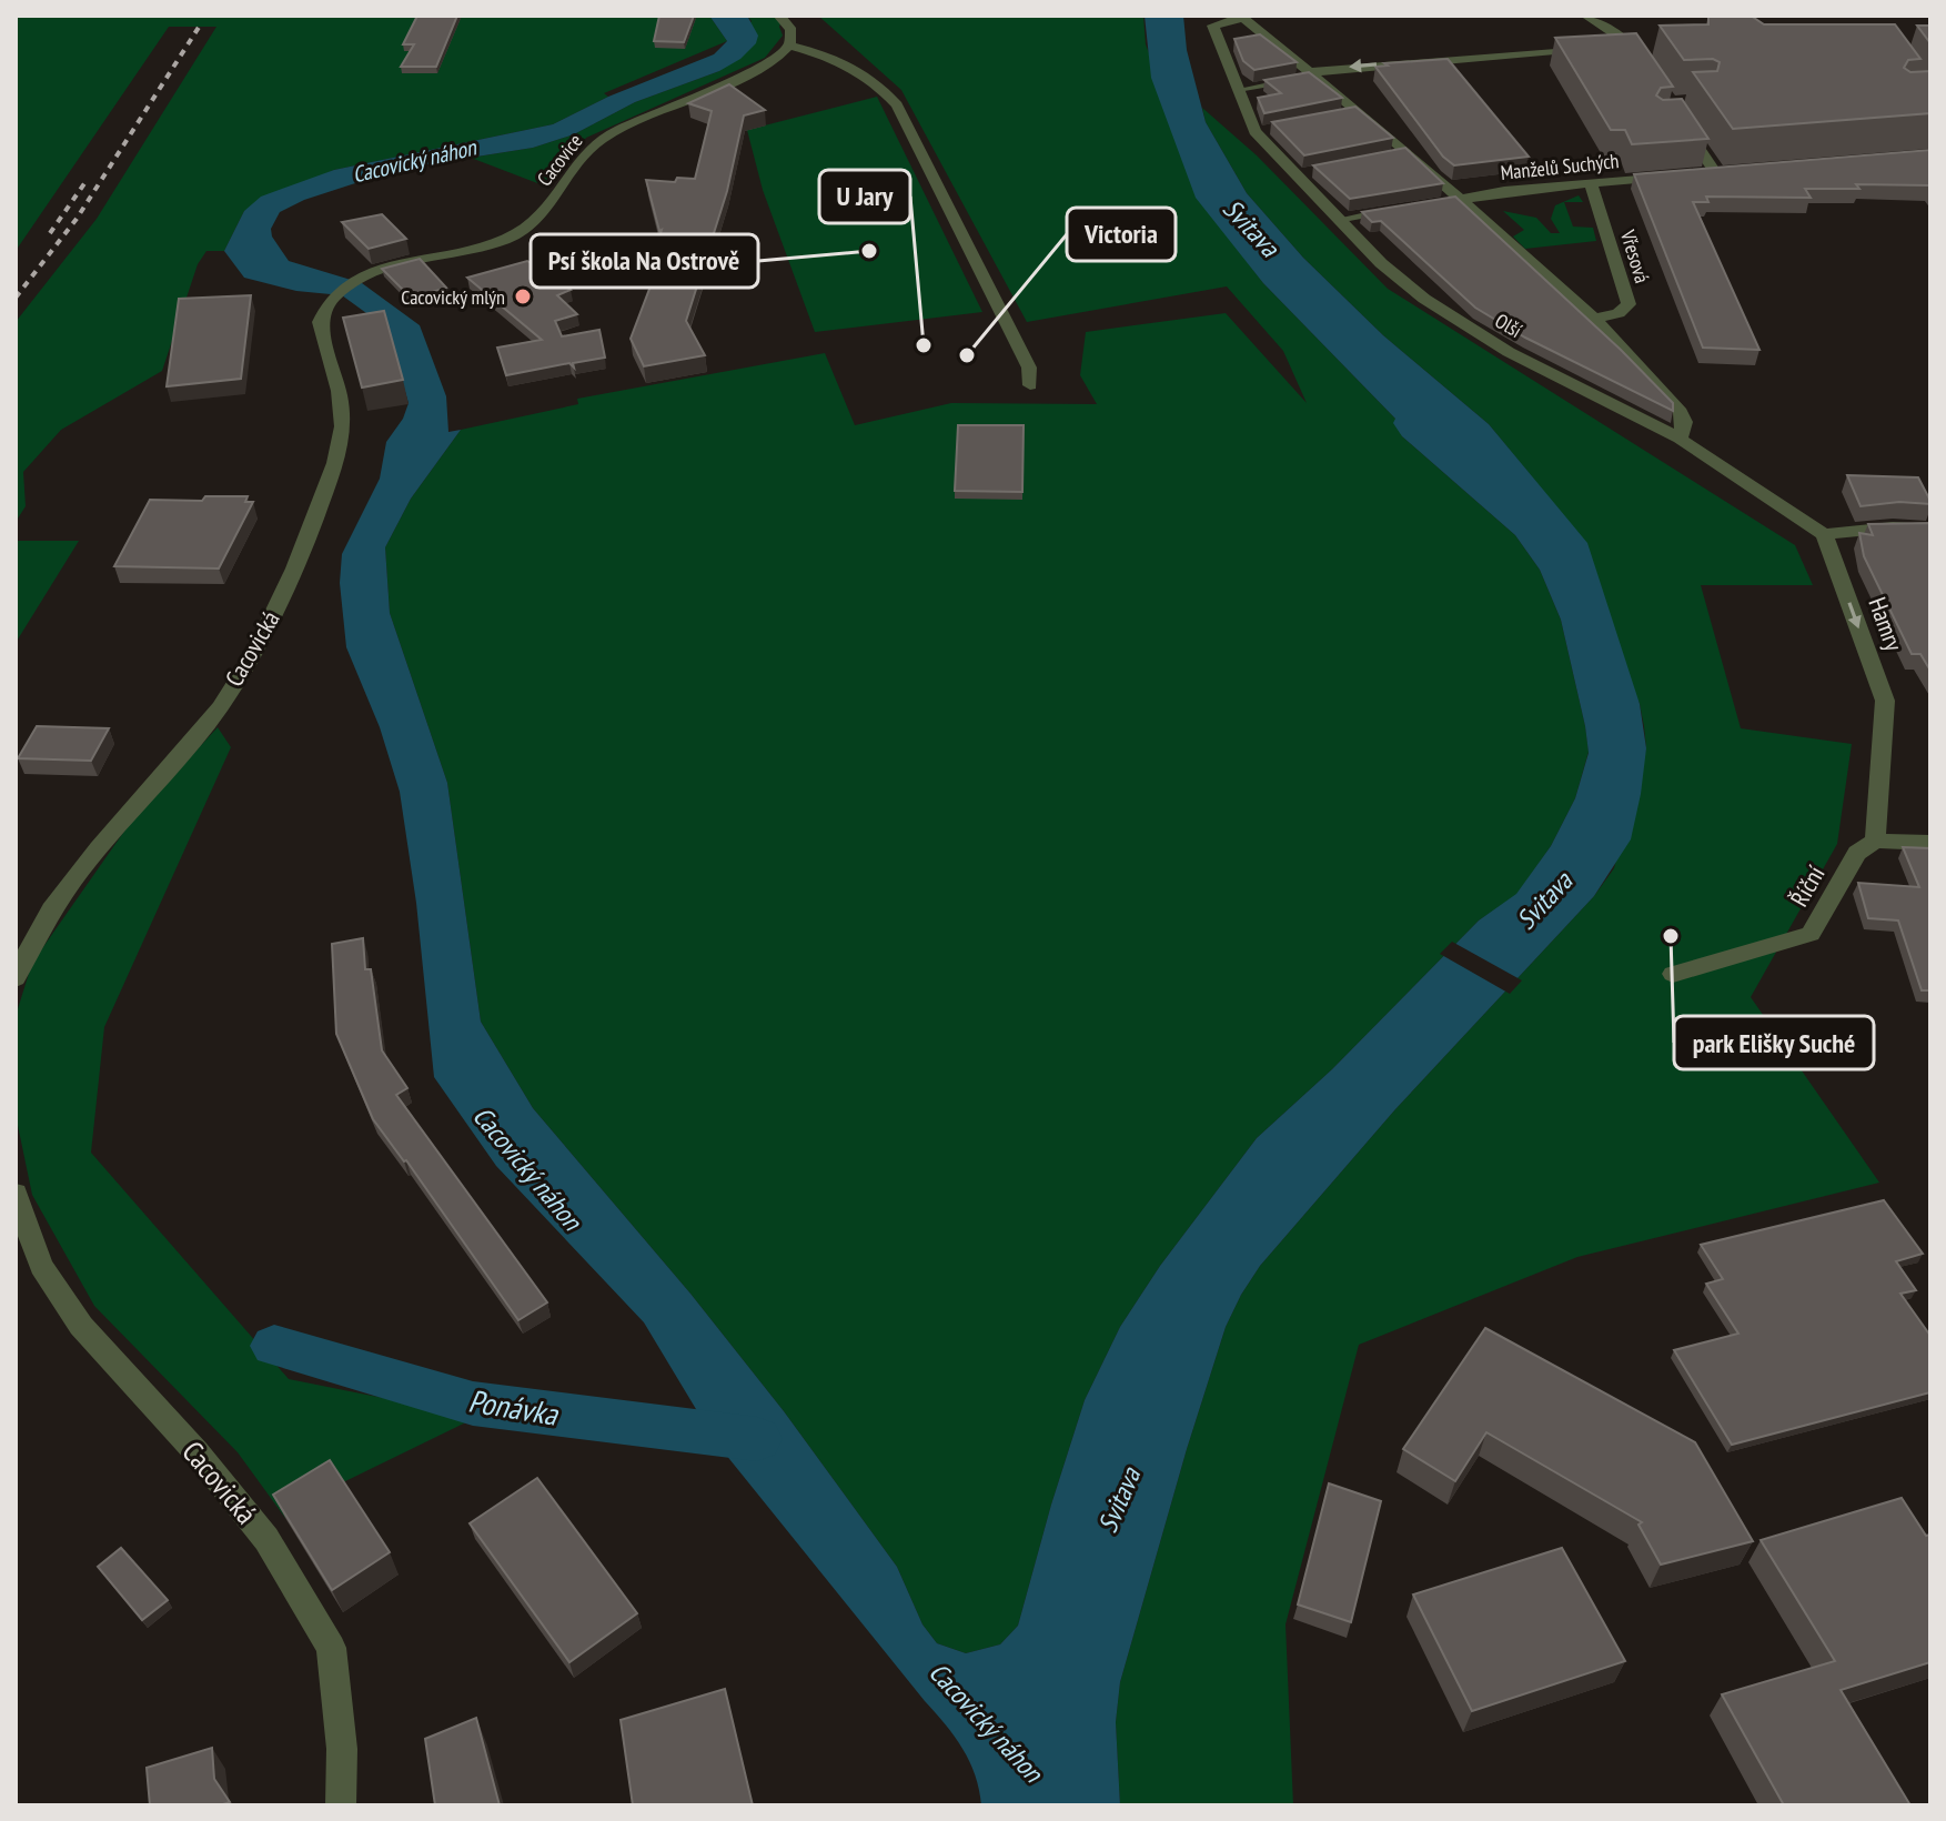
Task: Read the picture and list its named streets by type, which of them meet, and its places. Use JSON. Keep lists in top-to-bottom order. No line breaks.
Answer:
{"streets":{"street":["Cacovice","Manželů Suchých","Vřesová","Olší","Hamry","Cacovická","Říční"]},"crossings":[["Cacovice","Cacovická"],["Manželů Suchých","Vřesová"],["Manželů Suchých","Olší"],["Vřesová","Olší"],["Olší","Hamry"],["Hamry","Říční"]],"one_way":["Hamry"],"water":["Cacovický náhon","Svitava","Ponávka"],"places":["Psí škola Na Ostrově","Cacovický mlýn","U Jary","Victoria","park Elišky Suché"]}
